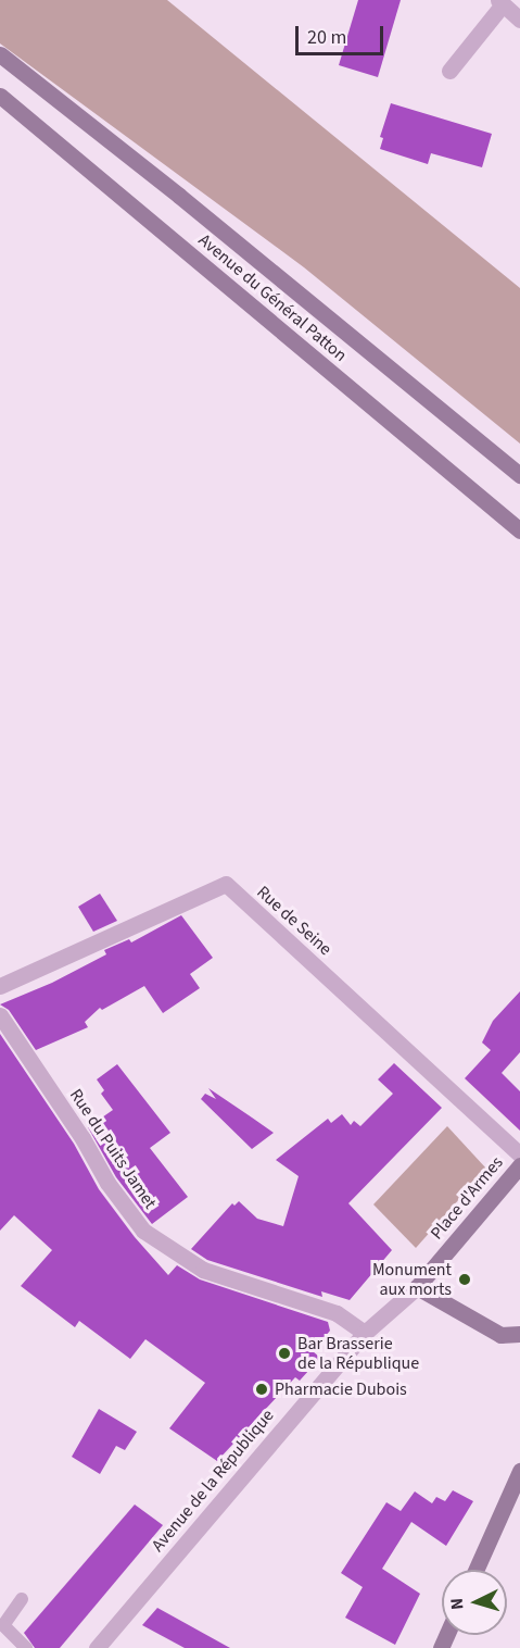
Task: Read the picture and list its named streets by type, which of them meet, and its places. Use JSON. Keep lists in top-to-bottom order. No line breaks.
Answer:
{"streets":{"main road":["Avenue du Général Patton","Place d'Armes"],"street":["Rue de Seine","Rue du Puits Jamet","Avenue de la République"]},"crossings":[["Rue du Puits Jamet","Avenue de la République"],["Place d'Armes","Avenue de la République"]],"places":["Monument aux morts","Bar Brasserie de la République","Pharmacie Dubois"],"scale_bar":"20 m","north":"left"}
